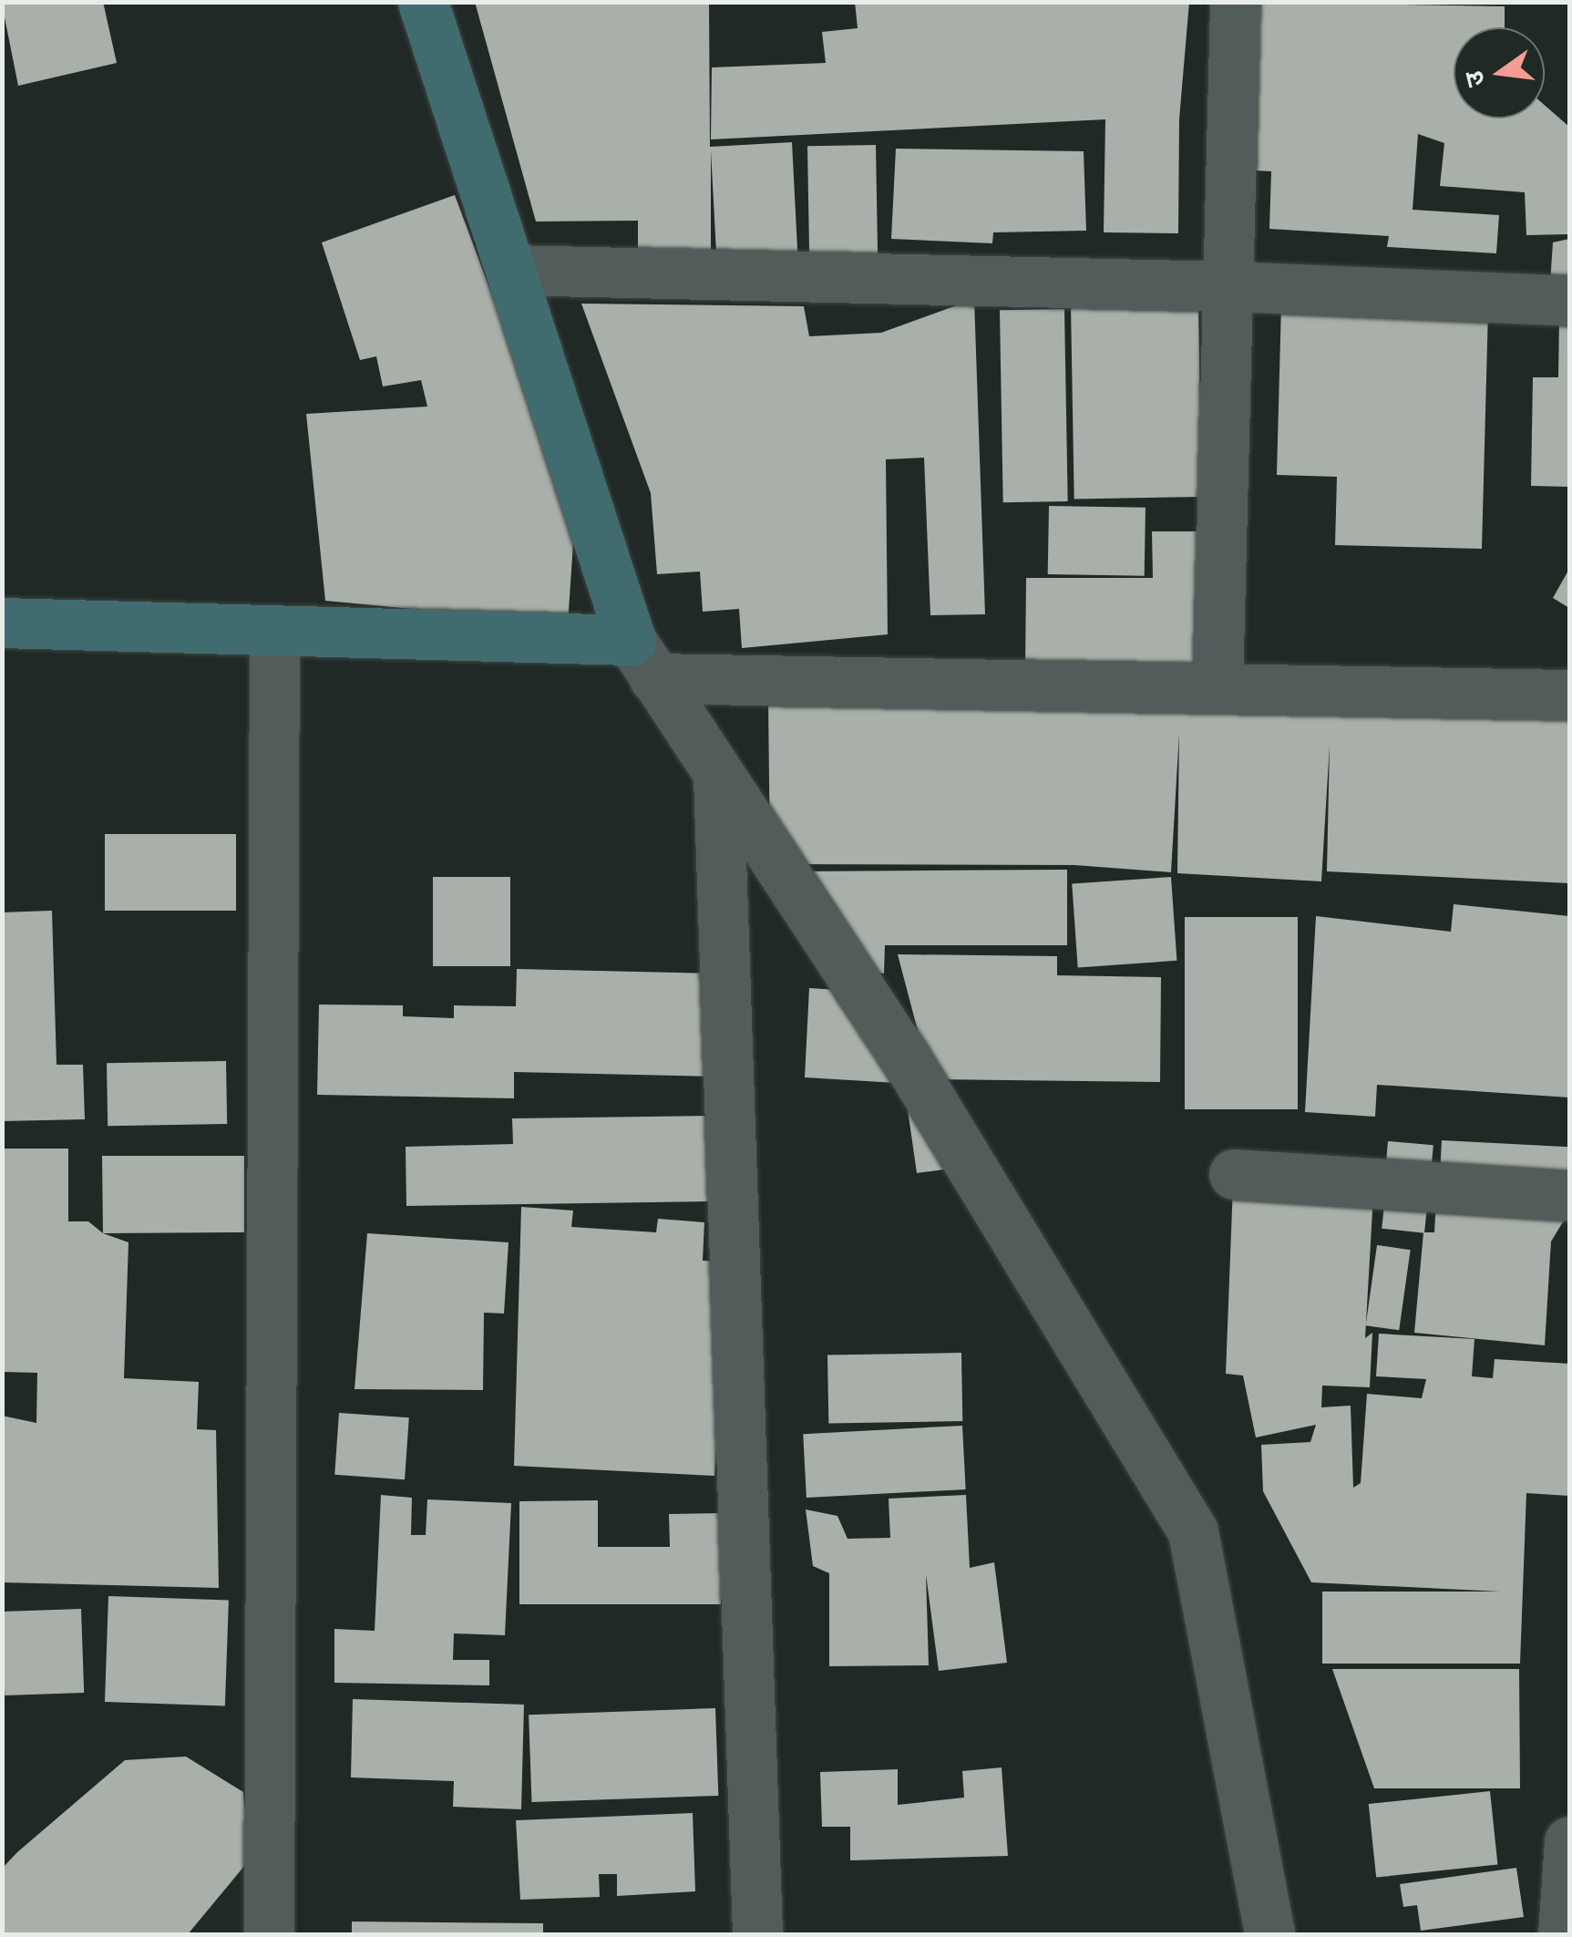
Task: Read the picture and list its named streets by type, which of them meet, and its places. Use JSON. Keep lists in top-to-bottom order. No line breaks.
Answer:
{"north":"left"}
